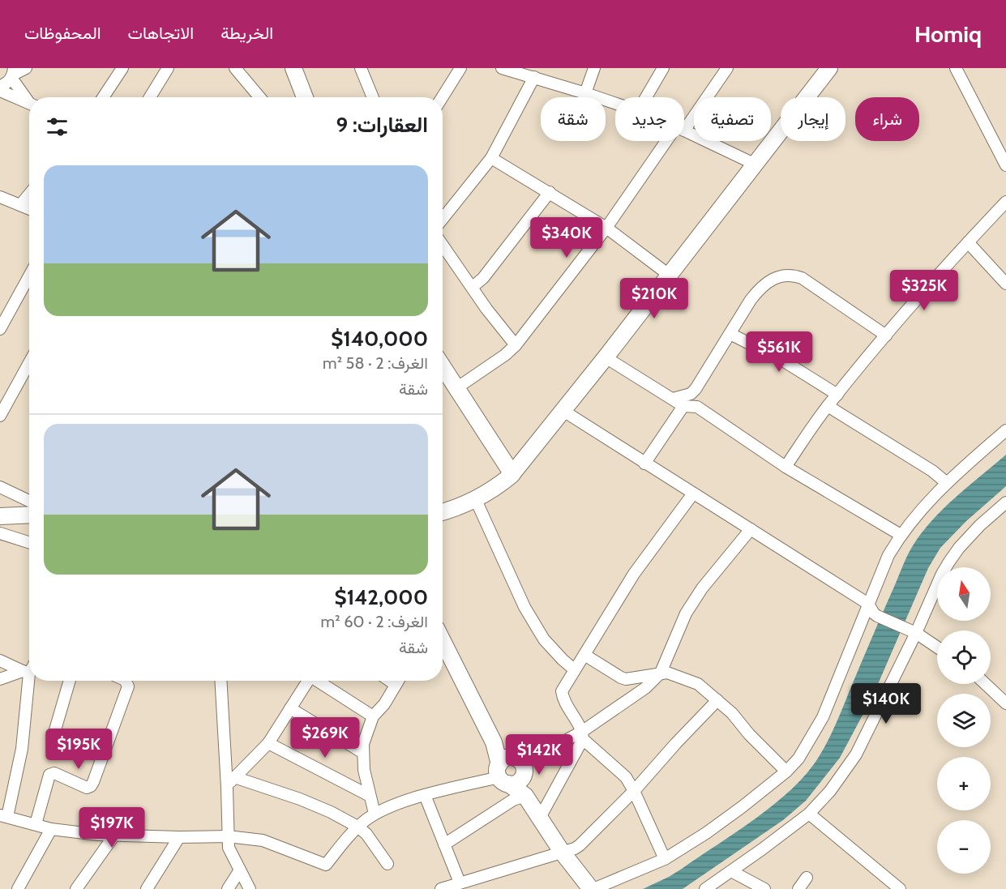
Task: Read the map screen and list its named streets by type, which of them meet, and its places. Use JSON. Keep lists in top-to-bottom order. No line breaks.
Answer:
{"north":"top","page":{"header":"Homiq","nav":["الخريطة","الاتجاهات","المحفوظات"],"chip":["شراء","إيجار","تصفية","جديد","شقة"],"heading":"العقارات: 9","list":[{"name":"$140,000","note":"الغرف: 2 · 58 m² · شقة"},{"name":"$142,000","note":"الغرف: 2 · 60 m² · شقة"}],"price":["$340K","$325K","$210K","$561K","$140K","$269K","$195K","$142K","$197K"],"map_buttons":["+","−"]}}
